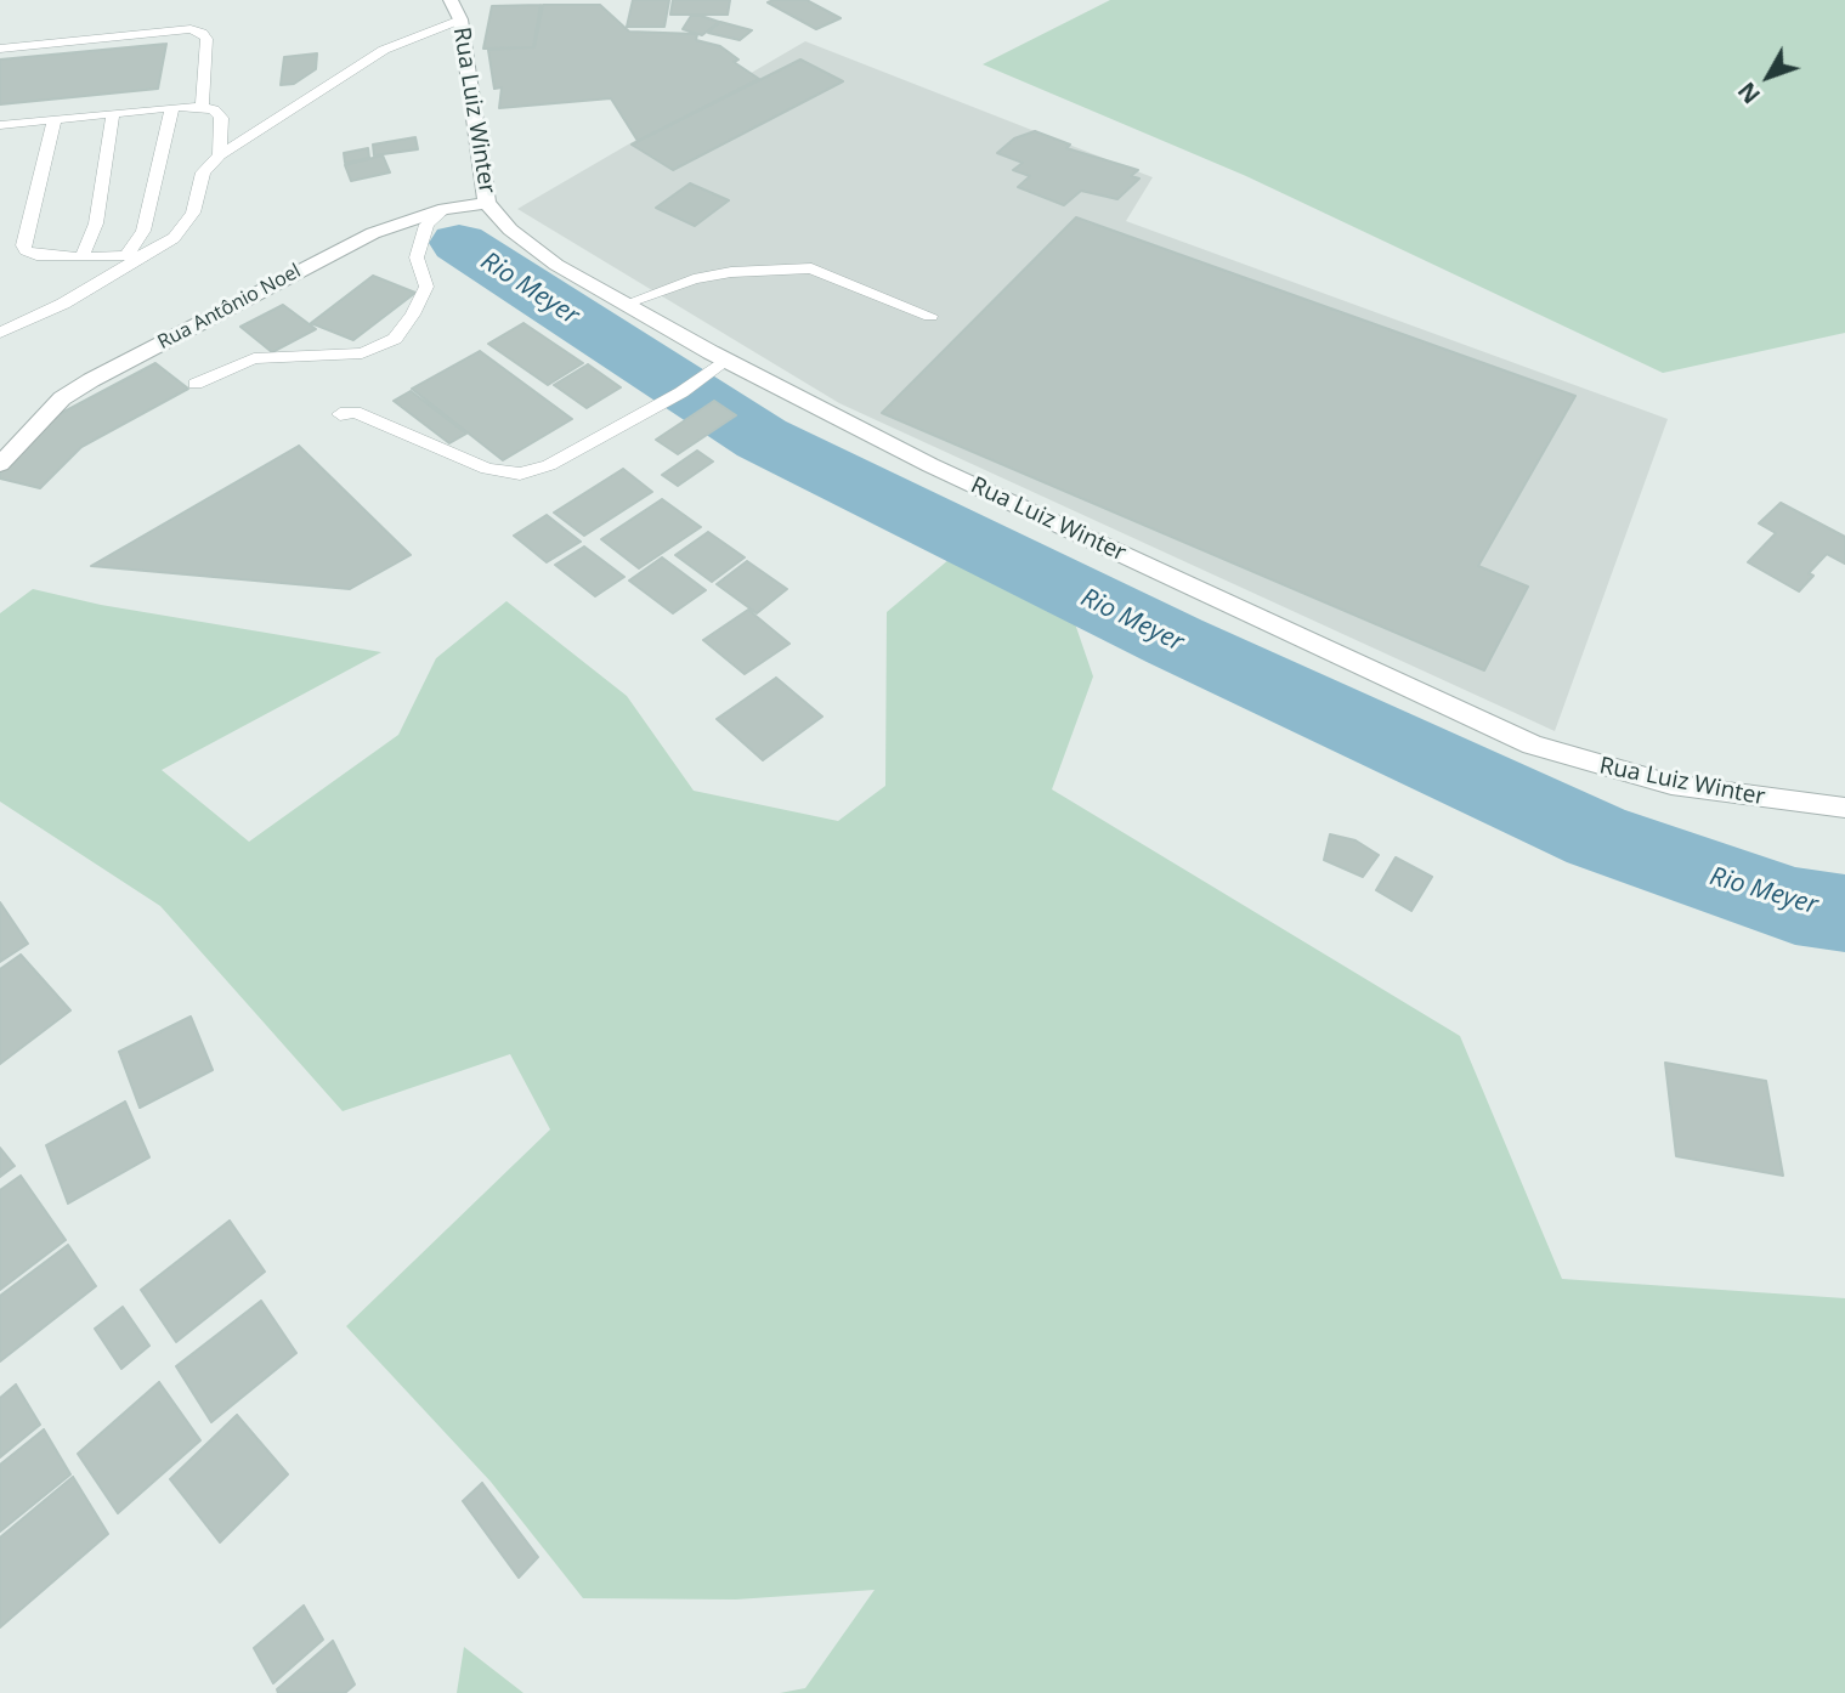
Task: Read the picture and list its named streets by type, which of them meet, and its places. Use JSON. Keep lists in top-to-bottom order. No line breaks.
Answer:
{"streets":{"street":["Rua Luiz Winter","Rua Antônio Noel"]},"crossings":[["Rua Luiz Winter","Rua Antônio Noel"]],"water":["Rio Meyer"],"north":"bottom left"}
